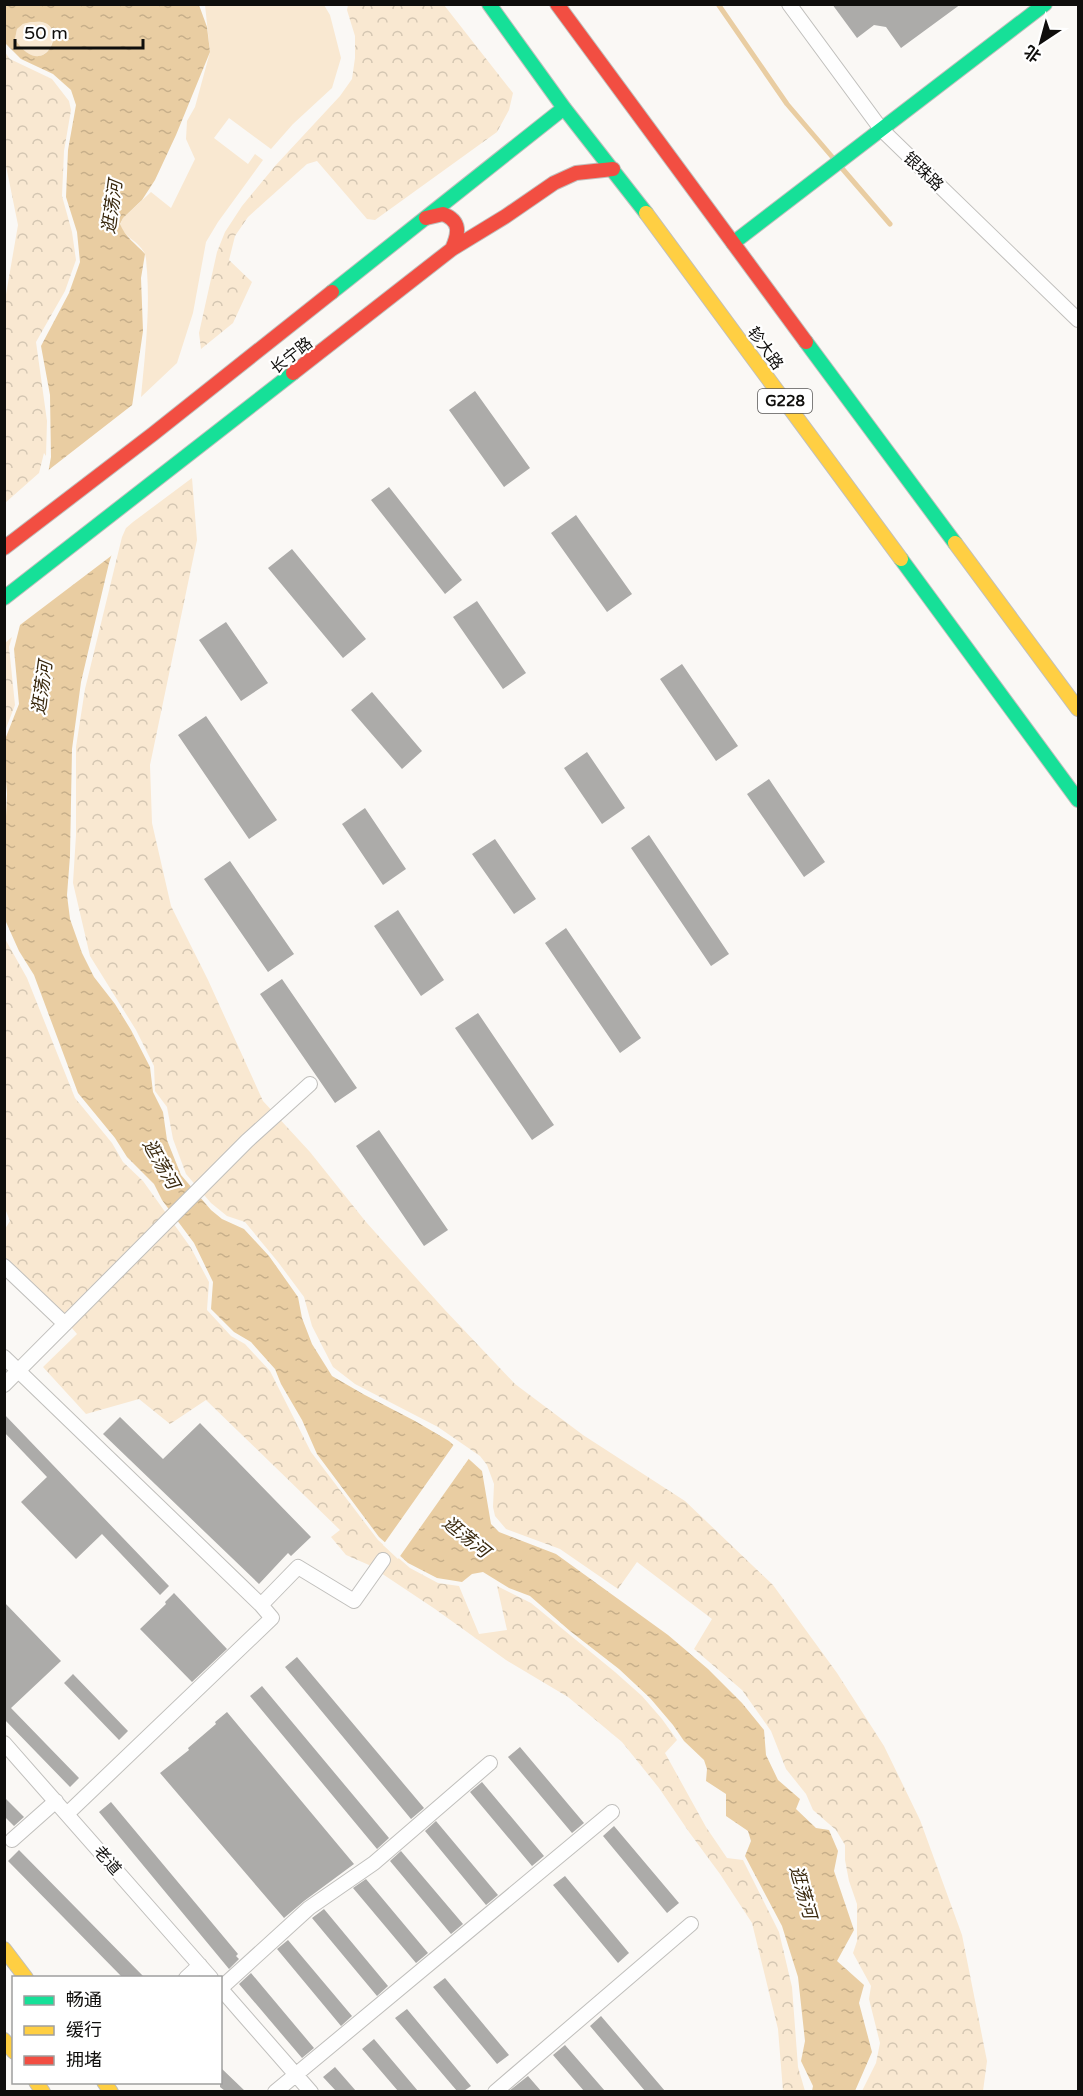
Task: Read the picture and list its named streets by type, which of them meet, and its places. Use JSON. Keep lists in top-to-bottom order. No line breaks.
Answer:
{"streets":{"main road":["轸大路","长宁路","G228"],"street":["银珠路","老道"]},"crossings":[["轸大路","长宁路"]],"water":["逛荡河"],"legend":["畅通","缓行","拥堵"],"scale_bar":"50 m","north":"bottom left"}
